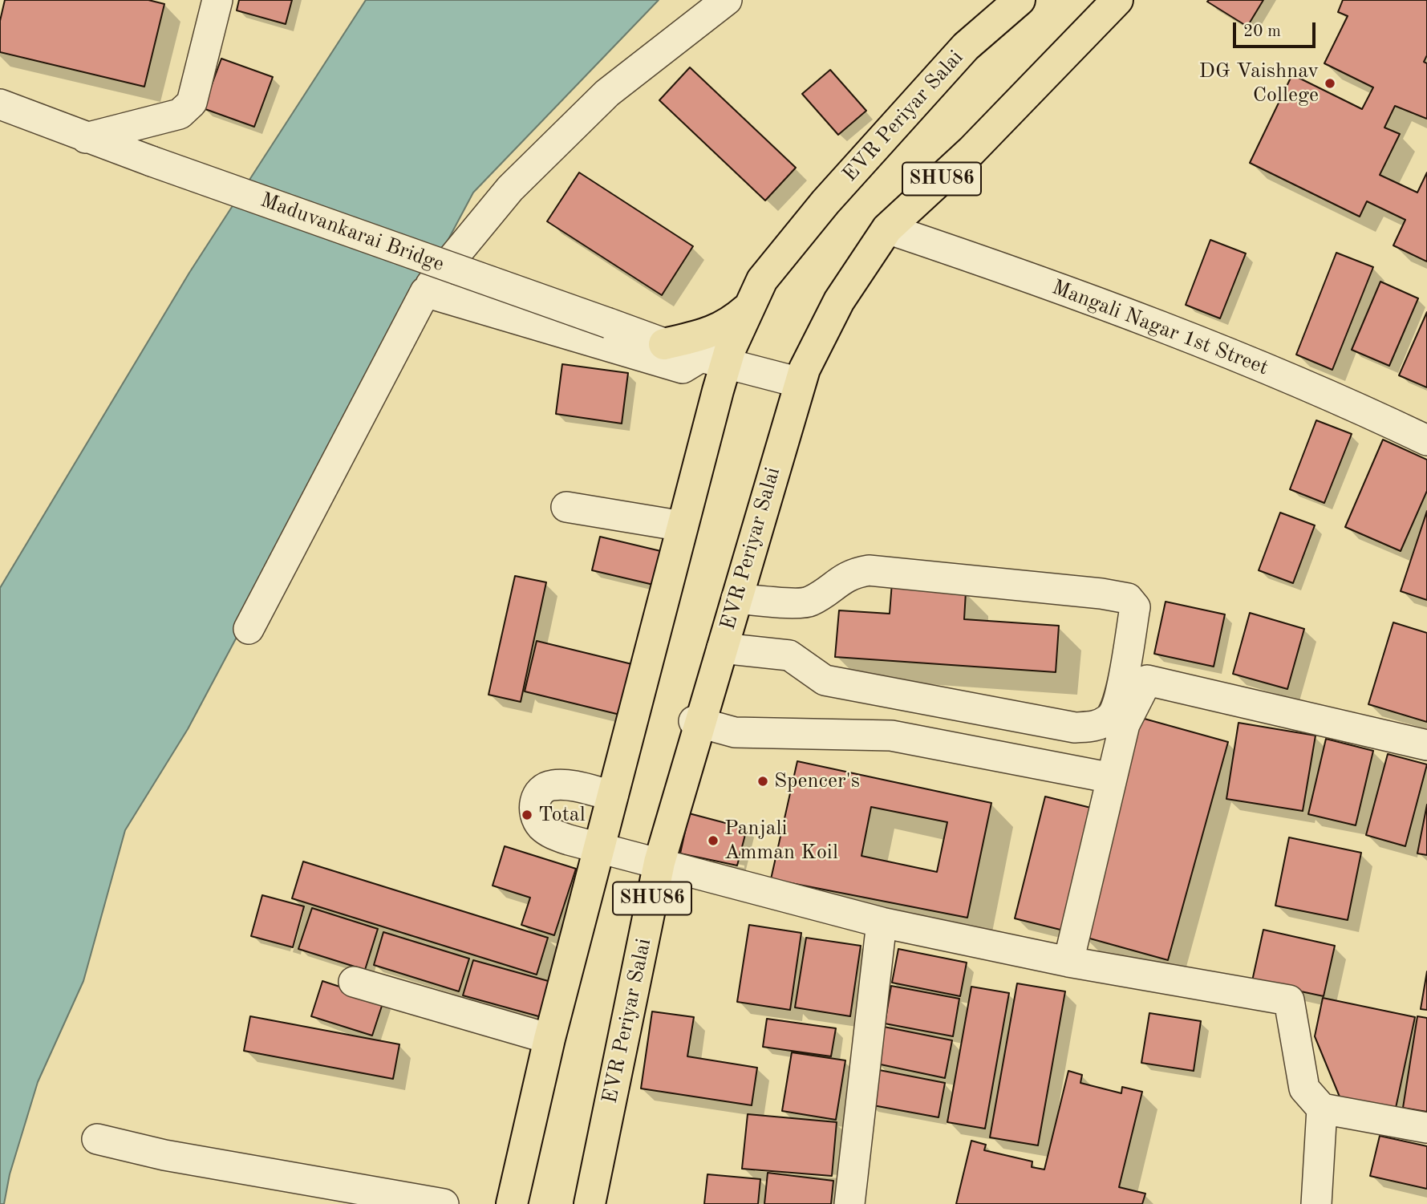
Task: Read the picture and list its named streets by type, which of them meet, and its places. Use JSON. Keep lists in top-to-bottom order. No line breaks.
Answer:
{"streets":{"main road":["EVR Periyar Salai","SHU86"],"street":["Maduvankarai Bridge","Mangali Nagar 1st Street"]},"crossings":[["EVR Periyar Salai","Maduvankarai Bridge"],["EVR Periyar Salai","Mangali Nagar 1st Street"]],"places":["DG Vaishnav College","Spencer's","Total","Panjali Amman Koil"],"scale_bar":"20 m"}
